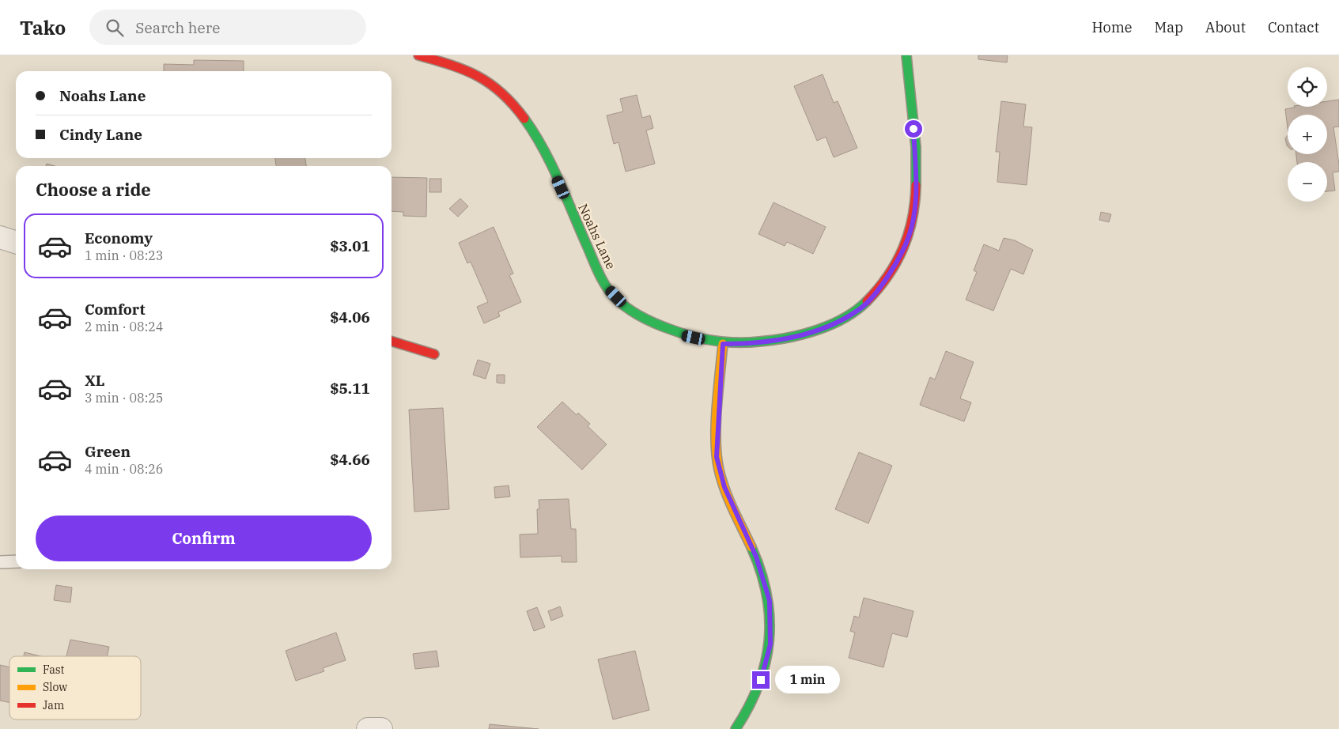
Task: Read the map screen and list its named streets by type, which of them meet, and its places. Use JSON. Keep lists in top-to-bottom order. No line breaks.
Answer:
{"streets":{"street":["Noahs Lane"]},"legend":["Fast","Slow","Jam"],"page":{"header":"Tako","search":"Search here","nav":["Home","Map","About","Contact"],"map_buttons":["+","−"],"banner":["Noahs Lane","Cindy Lane"],"heading":"Choose a ride","list":[{"name":"Economy","note":"1 min · 08:23","value":"$3.01"},{"name":"Comfort","note":"2 min · 08:24","value":"$4.06"},{"name":"XL","note":"3 min · 08:25","value":"$5.11"},{"name":"Green","note":"4 min · 08:26","value":"$4.66"}],"buttons":"Confirm","bubble":"1 min"}}
